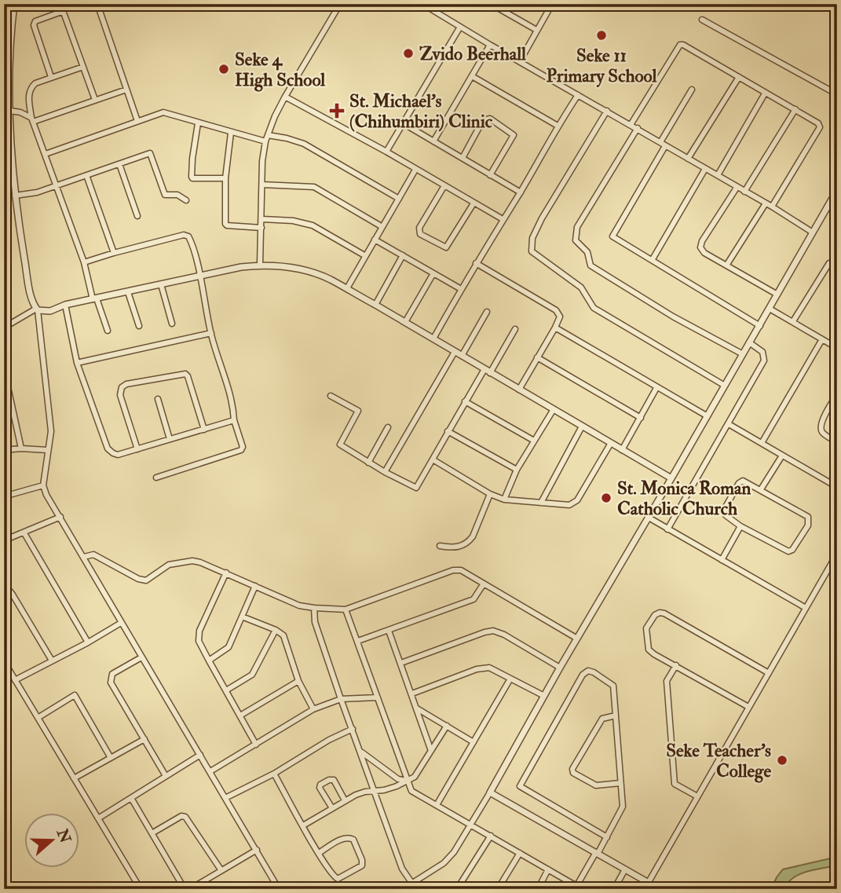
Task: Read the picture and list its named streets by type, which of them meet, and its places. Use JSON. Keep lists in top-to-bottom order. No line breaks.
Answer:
{"places":{"other":["Seke 11 Primary School","Zvido Beerhall","Seke 4 High School","St. Monica Roman Catholic Church","Seke Teacher's College"],"health":["St. Michael's (Chihumbiri) Clinic"]},"north":"right"}
